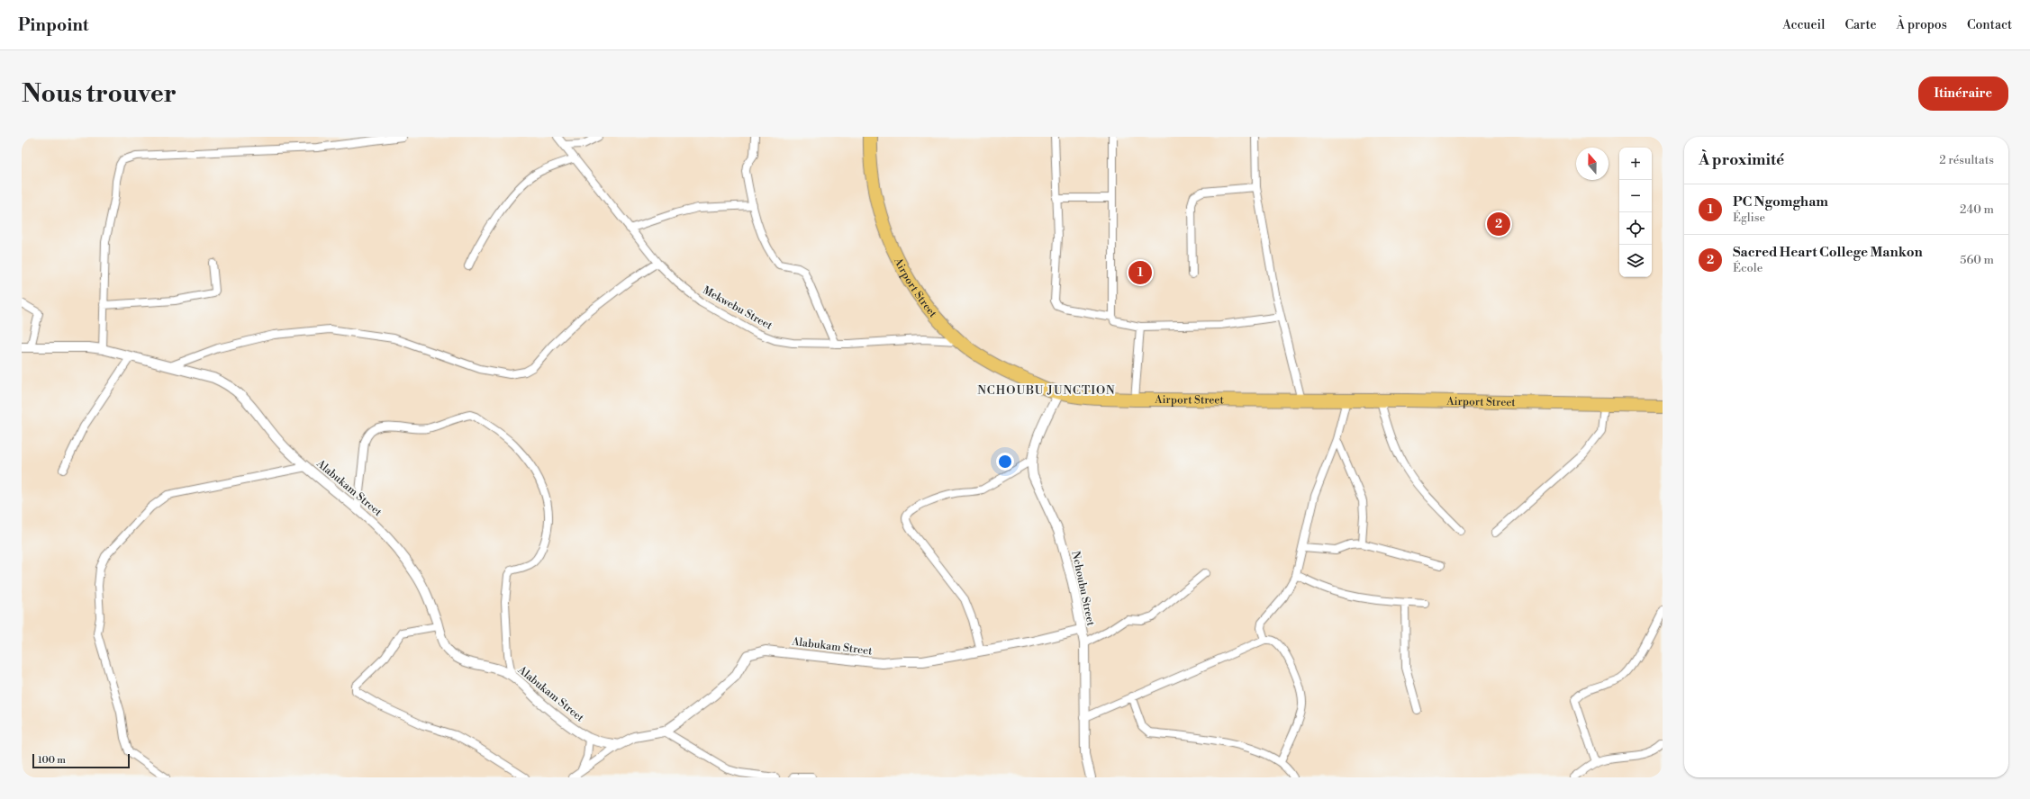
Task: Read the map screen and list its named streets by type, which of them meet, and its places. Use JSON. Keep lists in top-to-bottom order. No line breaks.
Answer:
{"streets":{"highway":["Airport Street"],"street":["Mekwebu Street","Alabukam Street","Nchoubu Street"]},"crossings":[["Airport Street","Mekwebu Street"],["Alabukam Street","Nchoubu Street"]],"districts":["NCHOUBU JUNCTION"],"scale_bar":"100 m","north":"top","page":{"header":"Pinpoint","nav":["Accueil","Carte","À propos","Contact"],"buttons":"Itinéraire","title":"Nous trouver","heading":["À proximité","2 résultats"],"map_buttons":["+","−"],"list":[{"mark":"1","name":"PC Ngomgham","note":"Église","value":"240 m"},{"mark":"2","name":"Sacred Heart College Mankon","note":"École","value":"560 m"}],"pins":["2","1"],"scale":"100 m"}}
